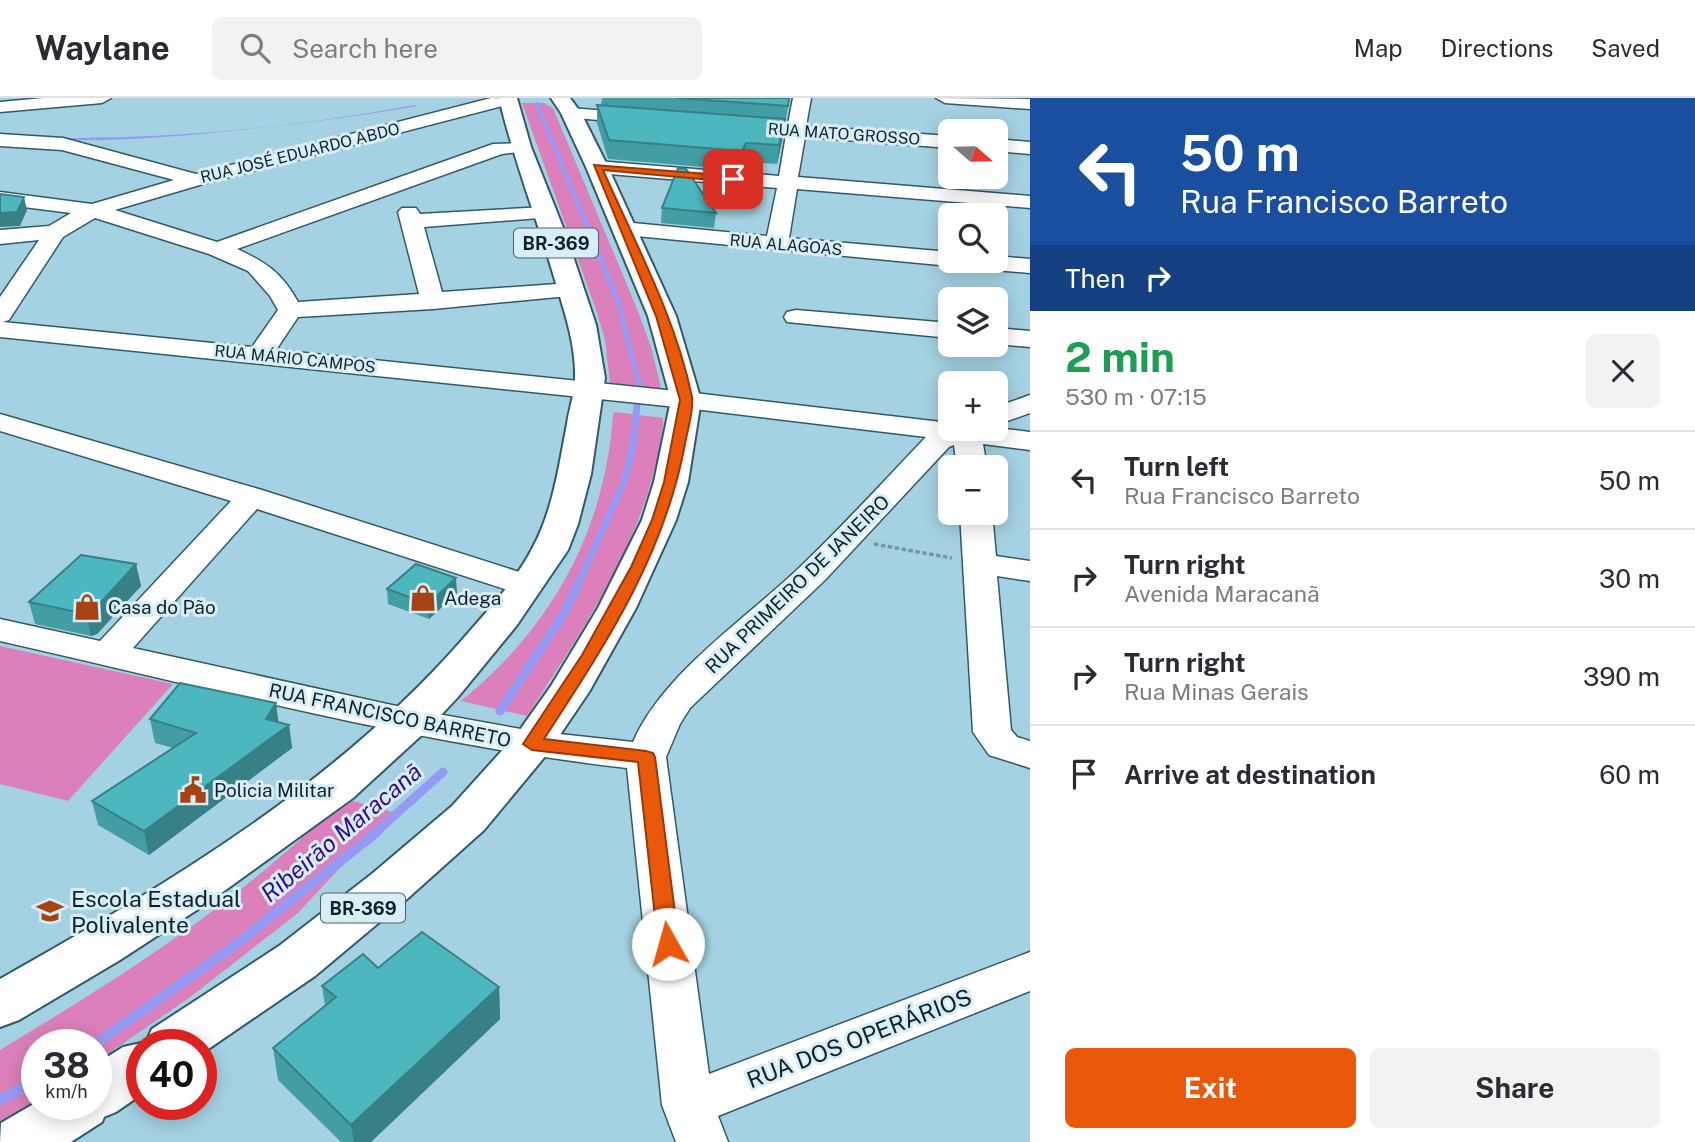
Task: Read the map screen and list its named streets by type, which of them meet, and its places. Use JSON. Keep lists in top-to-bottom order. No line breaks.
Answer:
{"streets":{"main road":["BR-369"],"street":["RUA MATO GROSSO","RUA JOSÉ EDUARDO ABDO","RUA ALAGOAS","RUA MÁRIO CAMPOS","RUA PRIMEIRO DE JANEIRO","RUA FRANCISCO BARRETO","RUA DOS OPERÁRIOS"]},"crossings":[["RUA JOSÉ EDUARDO ABDO","BR-369"],["BR-369","RUA ALAGOAS"],["BR-369","RUA MÁRIO CAMPOS"],["BR-369","RUA FRANCISCO BARRETO"],["RUA PRIMEIRO DE JANEIRO","RUA FRANCISCO BARRETO"]],"water":["Ribeirão Maracanã"],"places":{"shop":["Adega","Casa do Pão"],"public building":["Policia Militar"],"school or university":["Escola Estadual Polivalente"]},"north":"right","page":{"header":"Waylane","search":"Search here","nav":["Map","Directions","Saved"],"turn":["50 m","Rua Francisco Barreto"],"map_buttons":["+","−"],"then":"Then","heading":["2 min","530 m · 07:15"],"list":[{"name":"Turn left","note":"Rua Francisco Barreto","value":"50 m"},{"name":"Turn right","note":"Avenida Maracanã","value":"30 m"},{"name":"Turn right","note":"Rua Minas Gerais","value":"390 m"},{"name":"Arrive at destination","value":"60 m"}],"speed":"38 km/h","limit":"40","buttons":["Exit","Share"]}}
